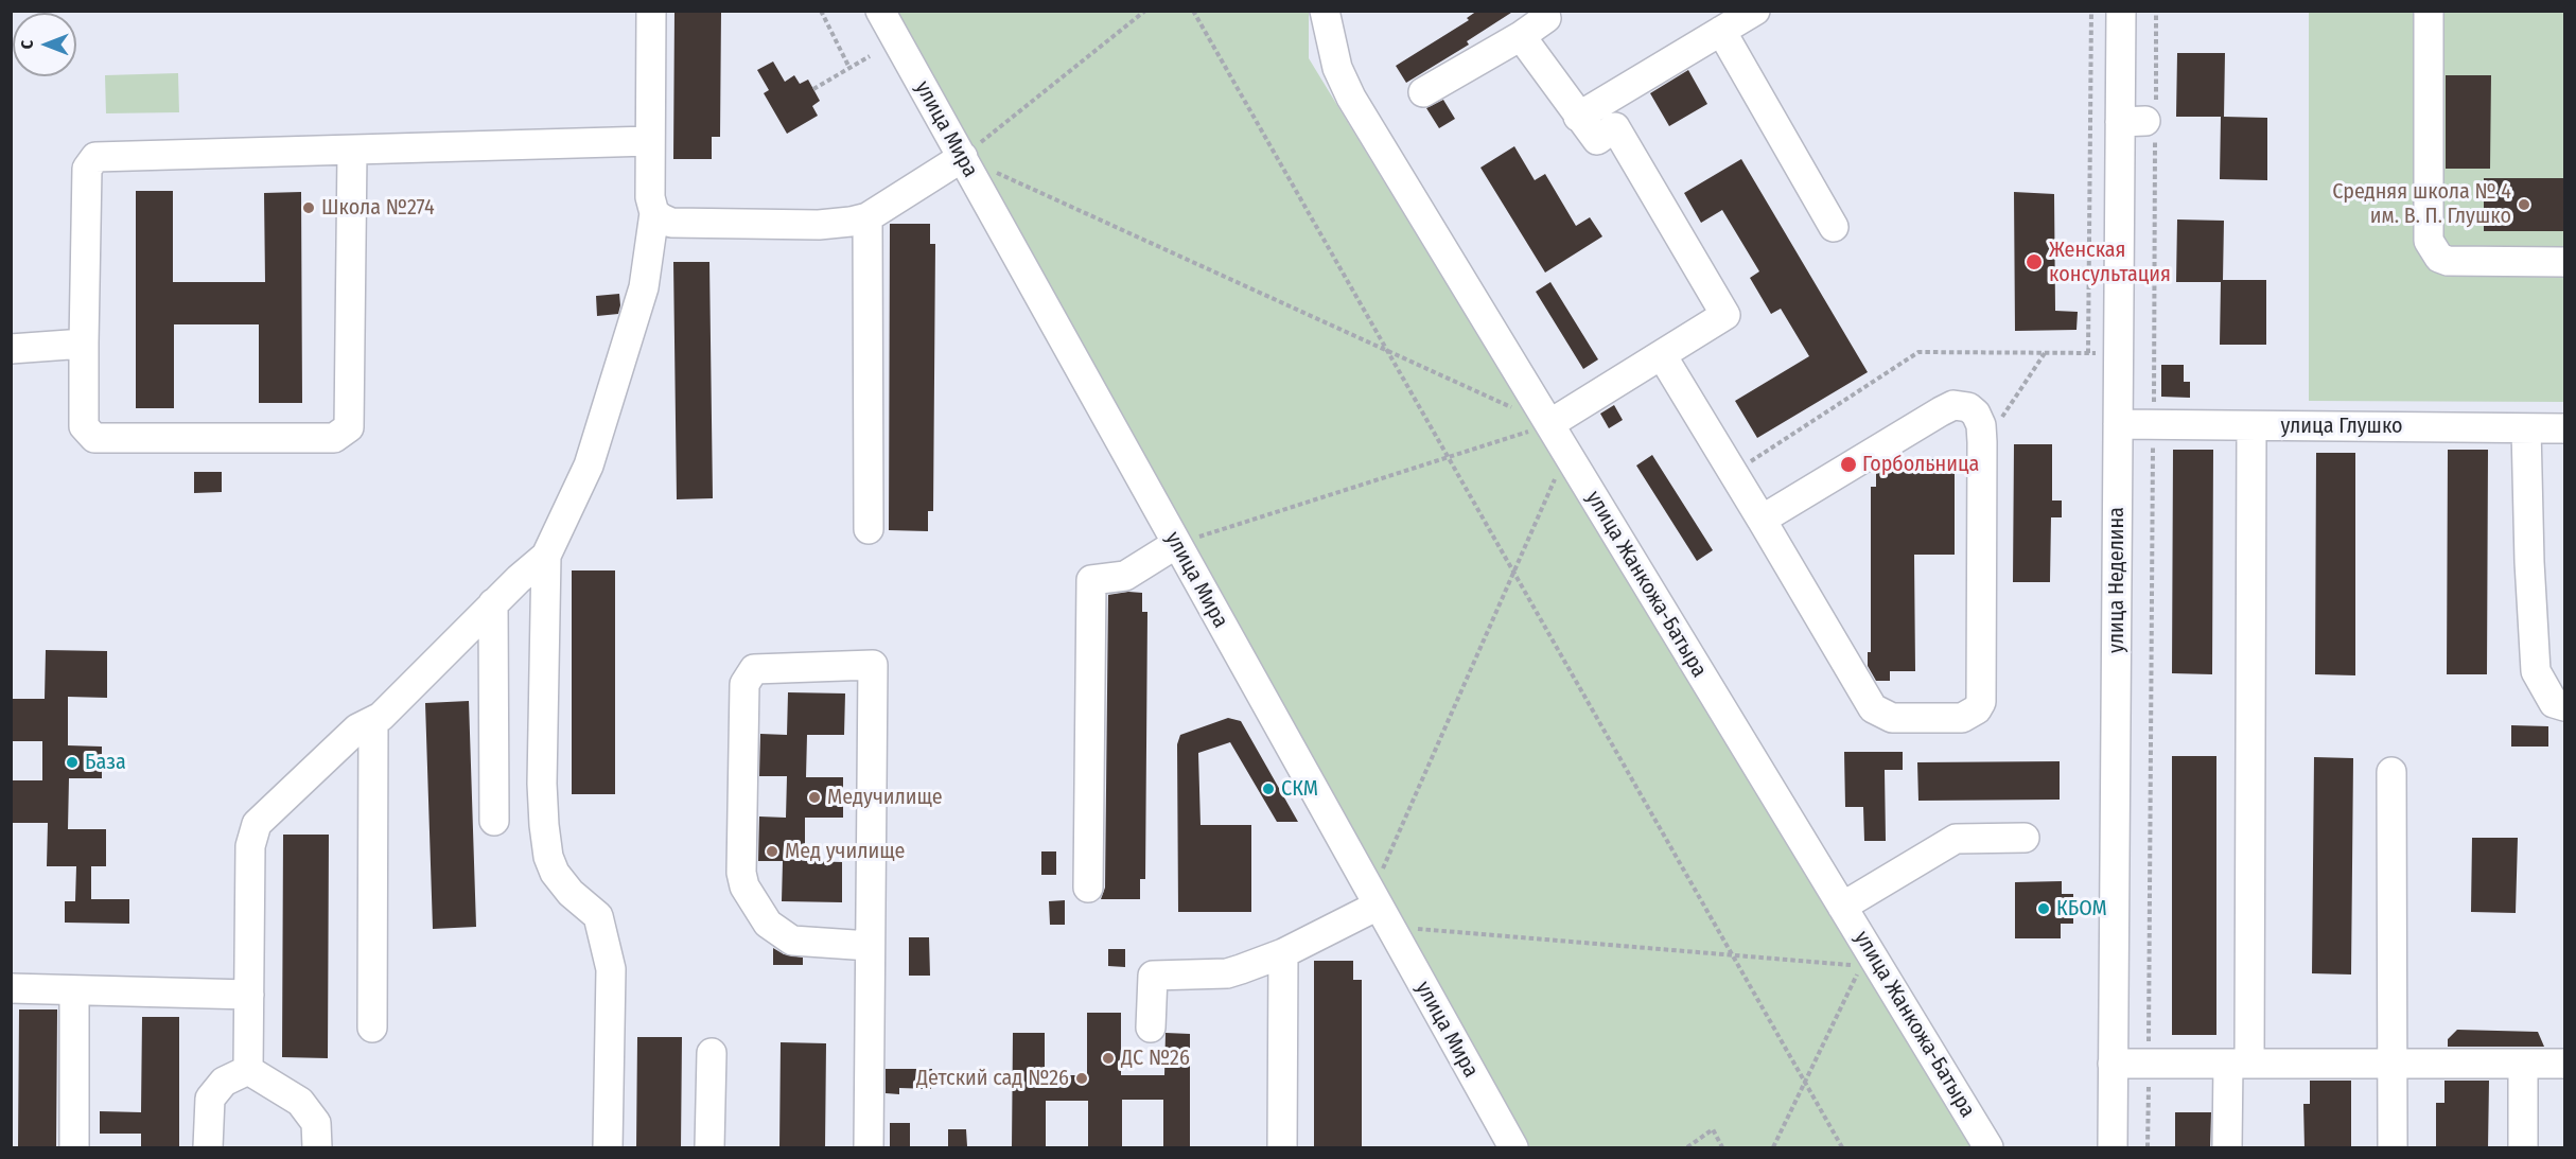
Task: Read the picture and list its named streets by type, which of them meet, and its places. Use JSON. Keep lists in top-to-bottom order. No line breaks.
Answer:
{"streets":{"street":["улица Мира","улица Глушко","улица Неделина","улица Жанкожа-Батыра"]},"crossings":[["улица Глушко","улица Неделина"]],"places":["Средняя школа № 4 им. В. П. Глушко","Школа №274","Женская консультация","Горбольница","База","СКМ","Медучилище","Мед училище","КБОМ","ДС №26","Детский сад №26"],"north":"left"}
